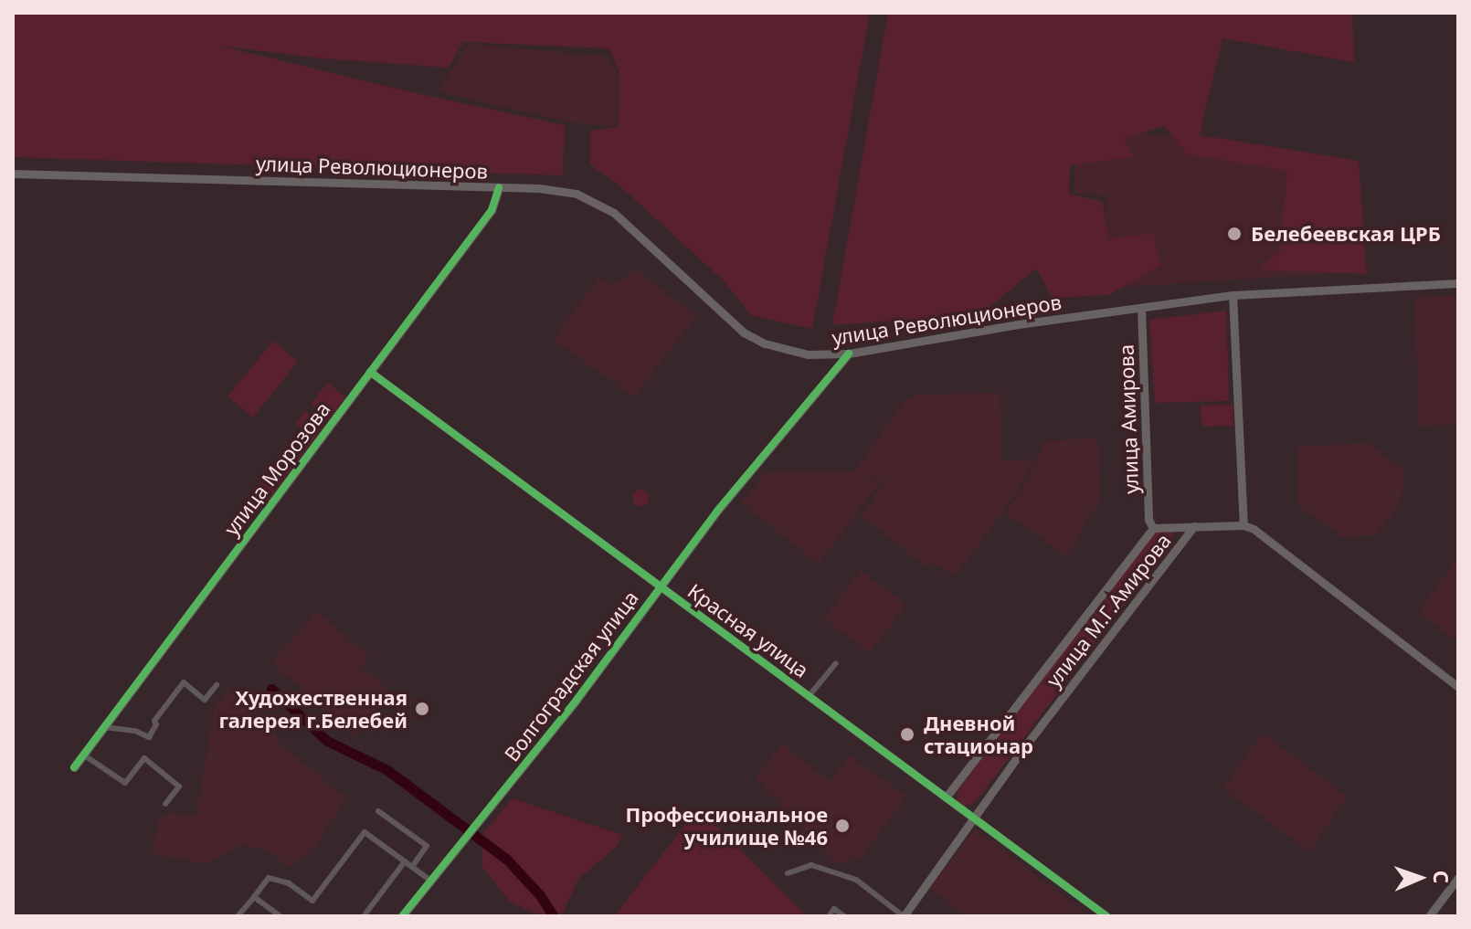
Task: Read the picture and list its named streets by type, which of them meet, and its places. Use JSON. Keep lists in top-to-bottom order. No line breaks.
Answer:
{"streets":{"street":["улица Революционеров","улица Амирова","улица Морозова","улица М.Г.Амирова","Красная улица","Волгоградская улица"]},"crossings":[["улица Революционеров","улица Амирова"],["улица Революционеров","улица Морозова"],["улица Революционеров","Волгоградская улица"],["улица Амирова","улица М.Г.Амирова"],["улица Морозова","Красная улица"],["улица М.Г.Амирова","Красная улица"],["Красная улица","Волгоградская улица"]],"places":["Белебеевская ЦРБ","Художественная галерея г.Белебей","Дневной стационар","Профессиональное училище №46"],"north":"right"}
